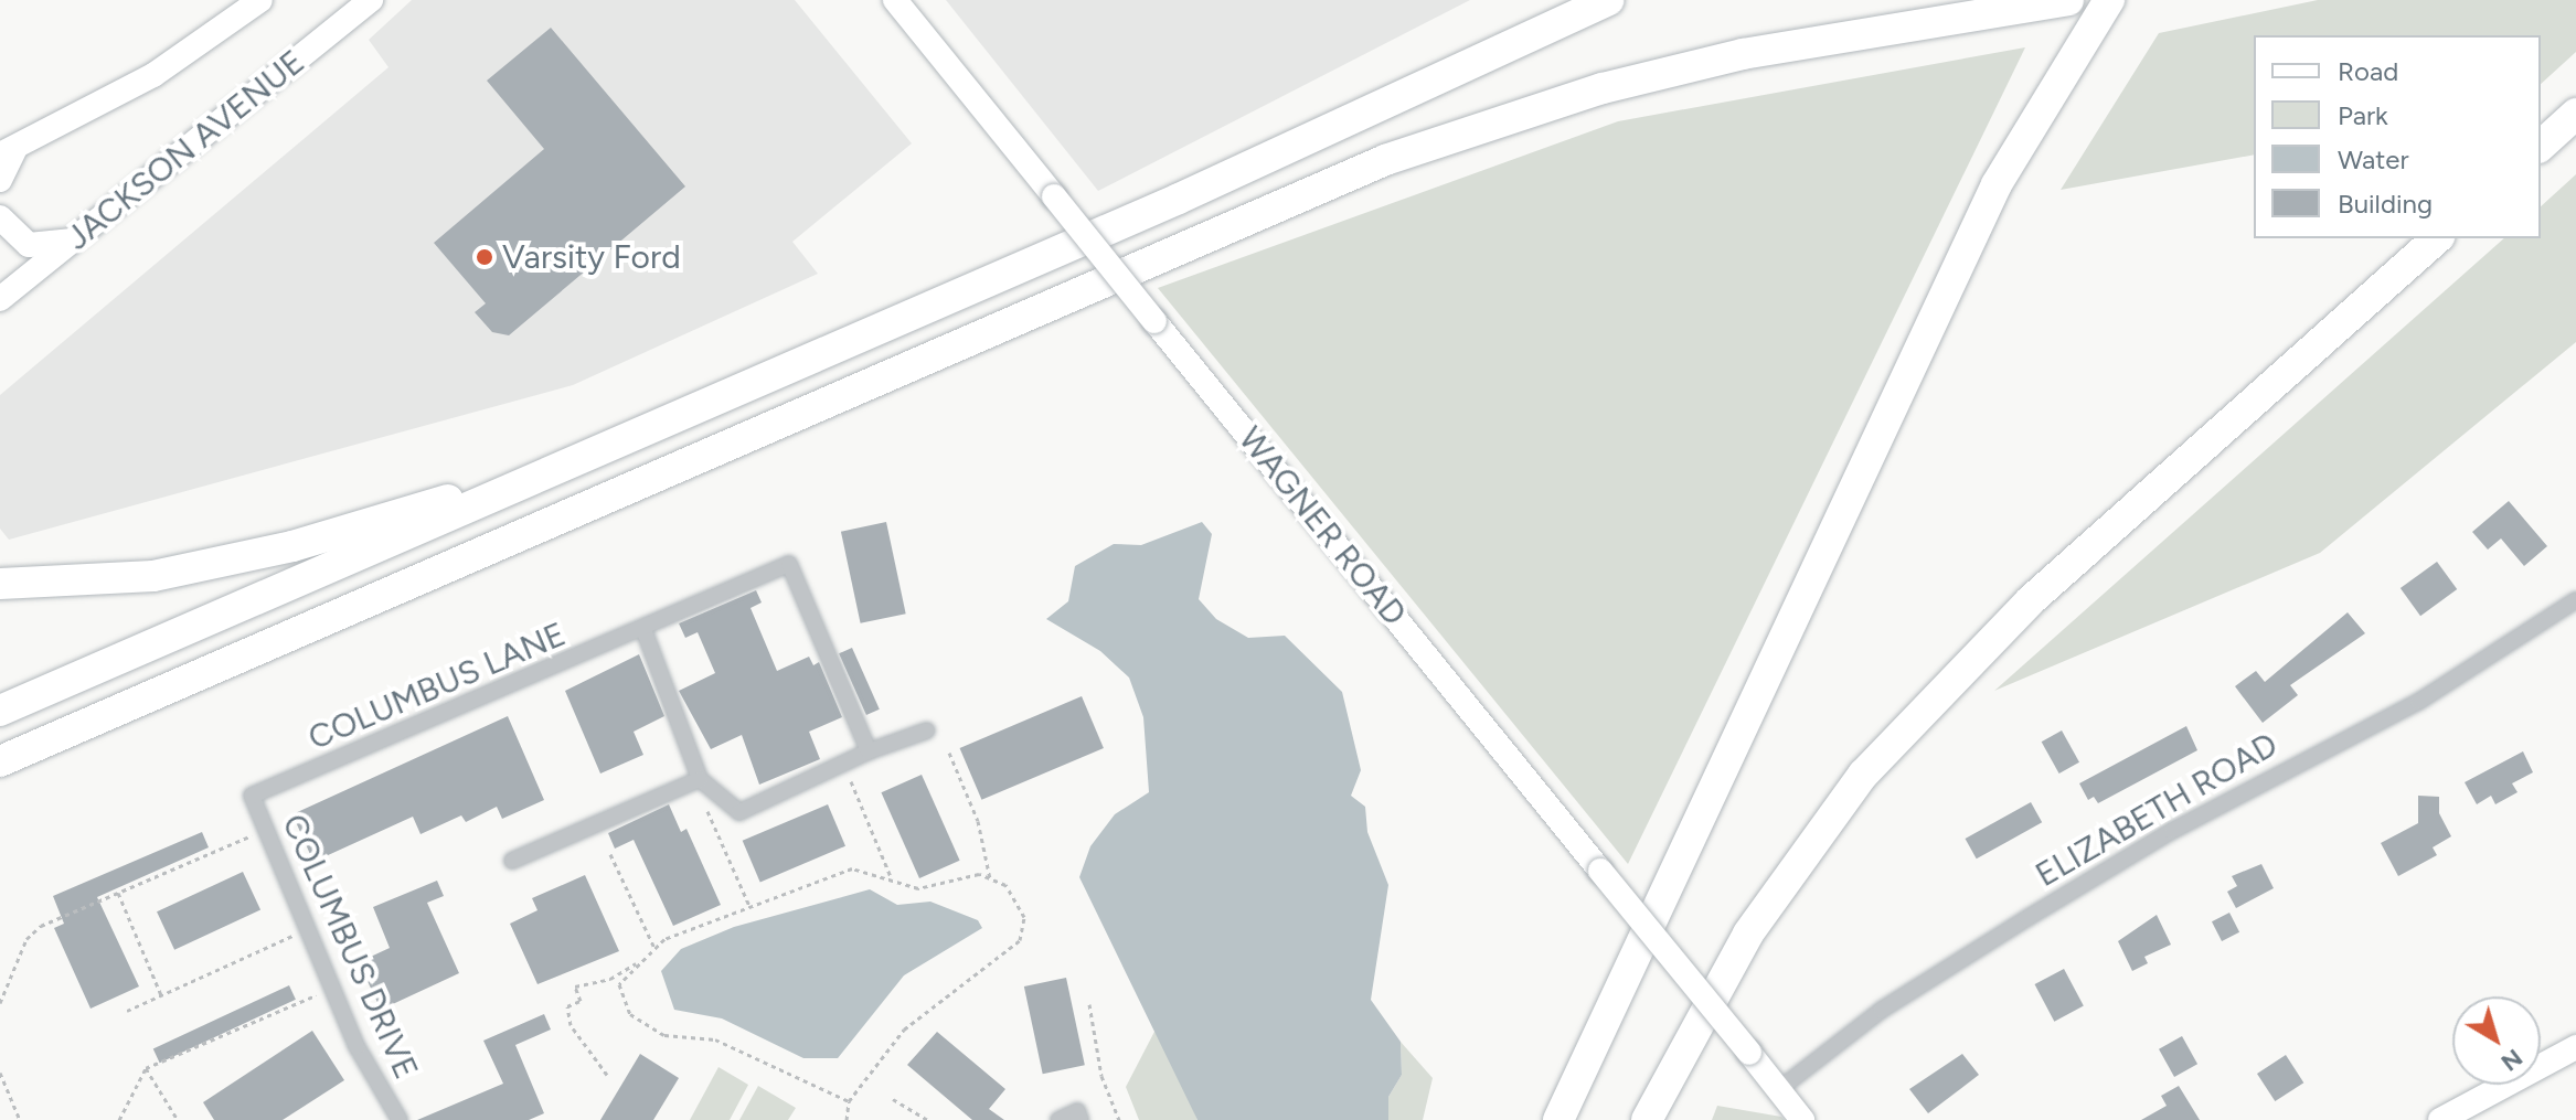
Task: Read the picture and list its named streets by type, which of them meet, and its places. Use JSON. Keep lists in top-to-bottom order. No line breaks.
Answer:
{"streets":{"main road":["JACKSON AVENUE","WAGNER ROAD"],"street":["COLUMBUS LANE","ELIZABETH ROAD","COLUMBUS DRIVE"]},"crossings":[["WAGNER ROAD","ELIZABETH ROAD"],["COLUMBUS LANE","COLUMBUS DRIVE"]],"places":["Varsity Ford"],"legend":["Road","Park","Water","Building"],"north":"bottom right"}
